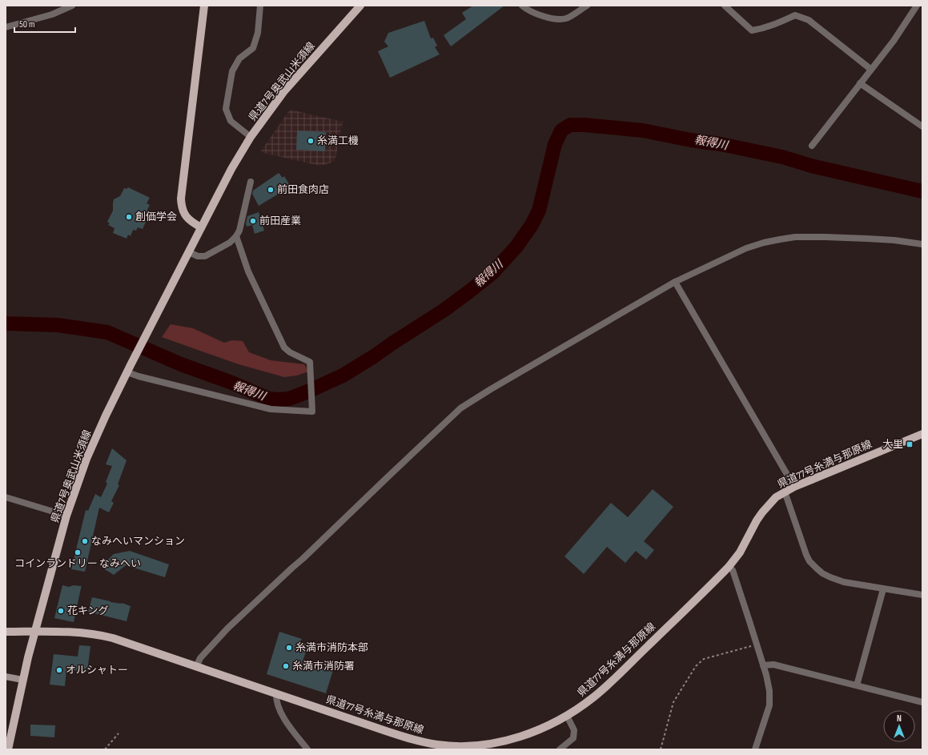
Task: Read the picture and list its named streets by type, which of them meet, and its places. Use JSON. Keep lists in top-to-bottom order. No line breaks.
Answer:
{"streets":{"main road":["県道7号奥武山米須線","県道77号糸満与那原線"]},"crossings":[["県道7号奥武山米須線","県道77号糸満与那原線"]],"water":["報得川"],"places":{"other":["糸満工機","前田食肉店","創価学会","前田産業","なみへいマンション","コインランドリー なみへい","花キング","糸満市消防本部","糸満市消防署","オルシャトー"],"transit":["大里"]},"scale_bar":"50 m","north":"top"}
